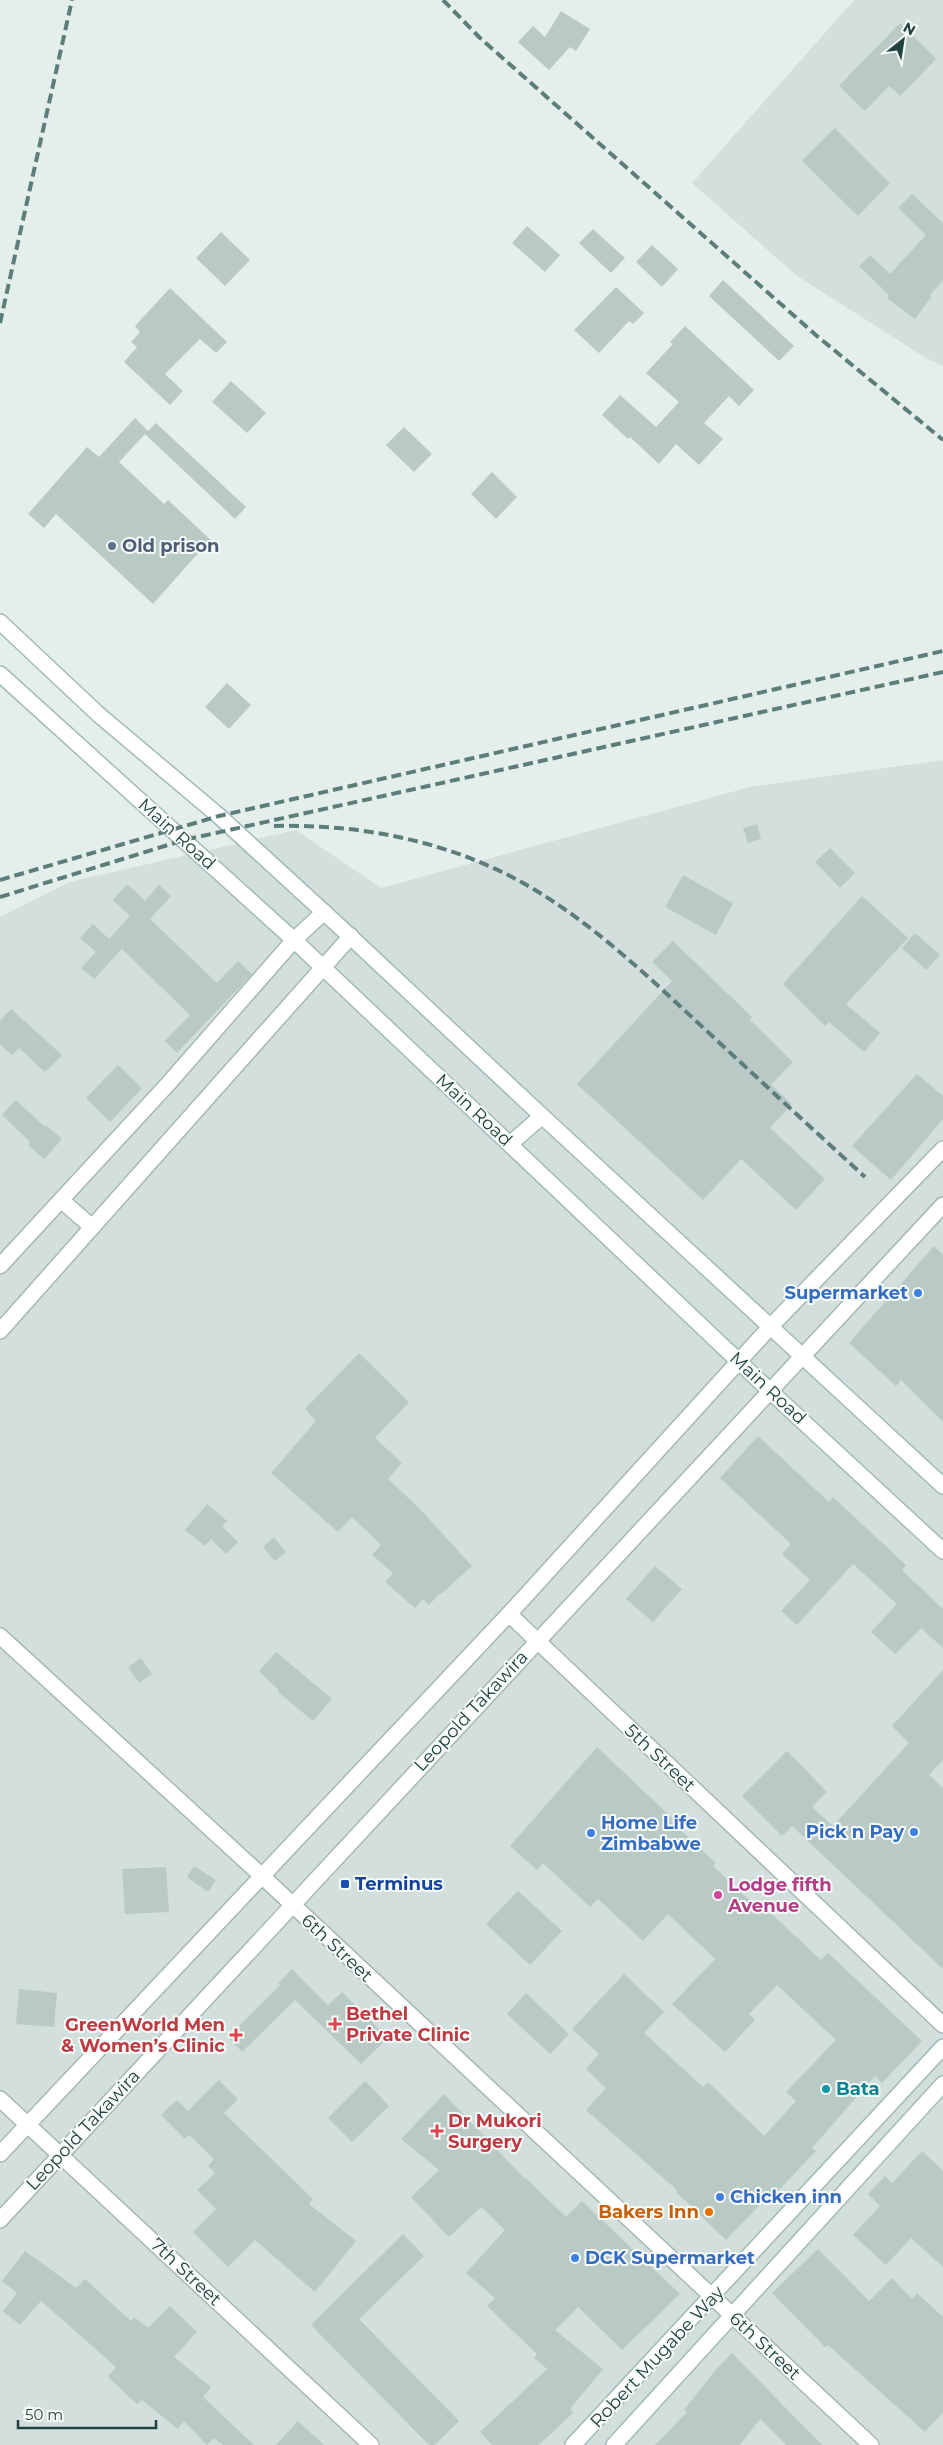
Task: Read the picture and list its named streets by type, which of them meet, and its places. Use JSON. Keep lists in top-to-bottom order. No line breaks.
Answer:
{"streets":{"street":["Main Road","Leopold Takawira","5th Street","6th Street","7th Street","Robert Mugabe Way"]},"crossings":[["Main Road","Leopold Takawira"],["Leopold Takawira","5th Street"],["Leopold Takawira","6th Street"],["Leopold Takawira","7th Street"],["6th Street","Robert Mugabe Way"]],"places":{"other":["Old prison","Supermarket","Pick n Pay","Home Life Zimbabwe","Lodge fifth Avenue","Bata","Chicken inn","Bakers Inn","DCK Supermarket"],"transit":["Terminus"],"health":["Bethel Private Clinic","GreenWorld Men & Women’s Clinic","Dr Mukori Surgery"]},"scale_bar":"50 m","north":"top right"}
